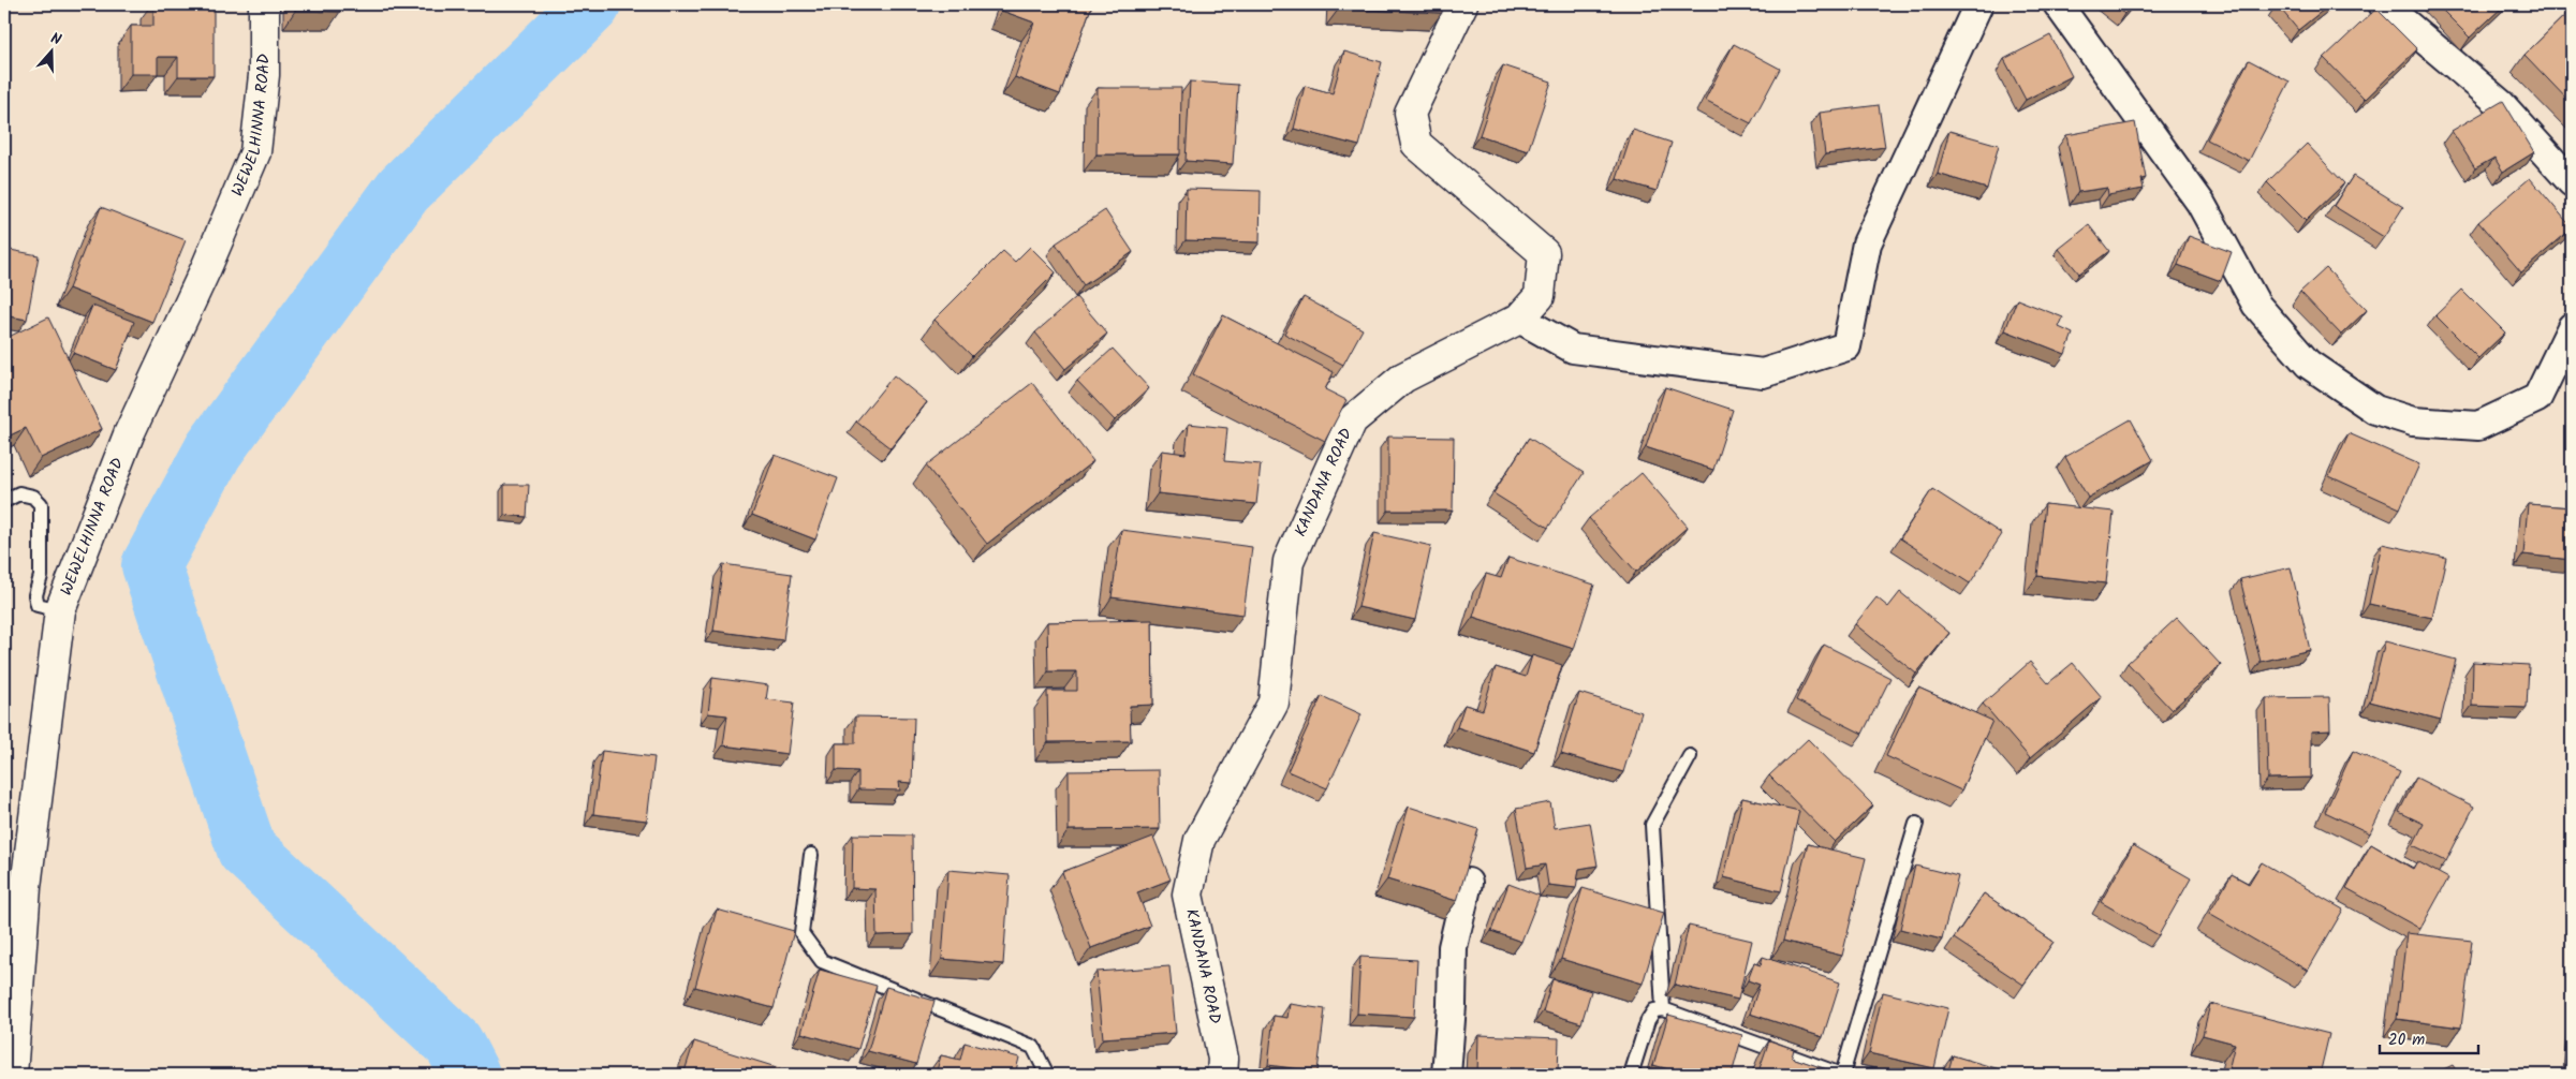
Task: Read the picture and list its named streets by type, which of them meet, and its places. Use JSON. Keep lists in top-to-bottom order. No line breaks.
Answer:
{"streets":{"street":["WEWELHINNA ROAD","KANDANA ROAD"]},"scale_bar":"20 m","north":"top"}
